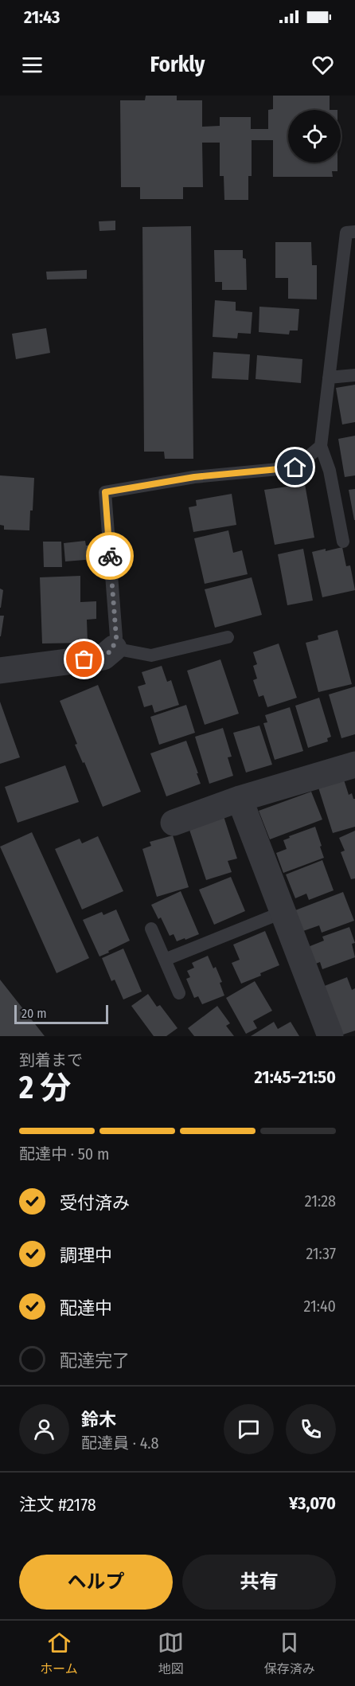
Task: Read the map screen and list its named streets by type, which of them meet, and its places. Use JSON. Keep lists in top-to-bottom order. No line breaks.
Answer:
{"scale_bar":"20 m","page":{"status":"21:43","header":"Forkly","scale":"20 m","heading":["2 分","到着まで","21:45–21:50"],"panel":["鈴木","配達員 · 4.8","注文 #2178","¥3,070"],"bar":"配達中 · 50 m","list":[["受付済み","21:28"],["調理中","21:37"],["配達中","21:40"],"配達完了"],"buttons":["ヘルプ","共有"],"tabs":["ホーム","地図","保存済み"]}}
